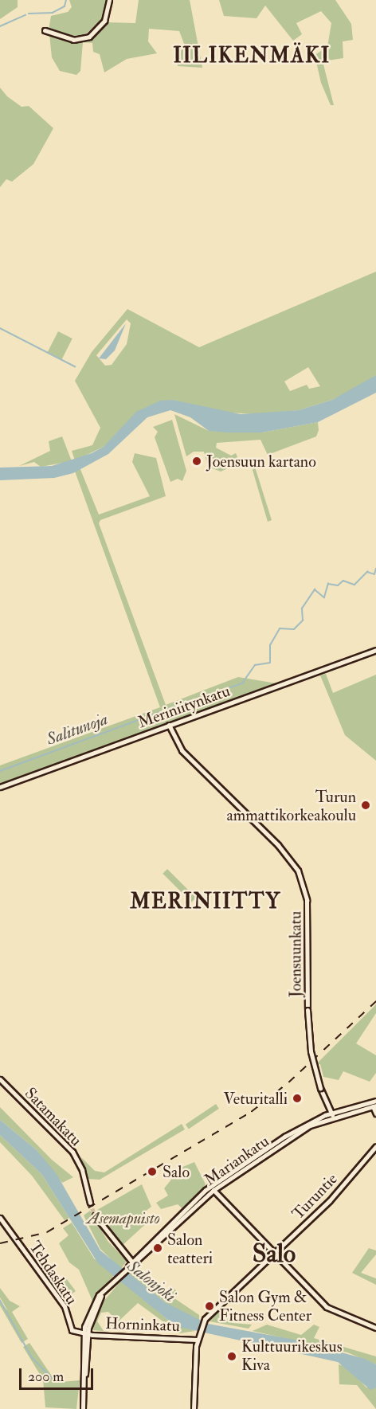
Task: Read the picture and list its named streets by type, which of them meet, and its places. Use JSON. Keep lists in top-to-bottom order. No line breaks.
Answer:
{"streets":{"main road":["Meriniitynkatu","Joensuunkatu","Satamakatu","Mariankatu","Turuntie","Tehdaskatu","Horninkatu"]},"crossings":[["Meriniitynkatu","Joensuunkatu"],["Joensuunkatu","Mariankatu"],["Mariankatu","Tehdaskatu"],["Mariankatu","Horninkatu"],["Turuntie","Horninkatu"],["Tehdaskatu","Horninkatu"]],"districts":["IILIKENMÄKI","MERINIITTY","Salo"],"water":["Salitunoja","Salonjoki"],"parks":["Asemapuisto"],"places":["Joensuun kartano","Turun ammattikorkeakoulu","Veturitalli","Salo","Salon teatteri","Salon Gym & Fitness Center","Kulttuurikeskus Kiva"],"scale_bar":"200 m"}
